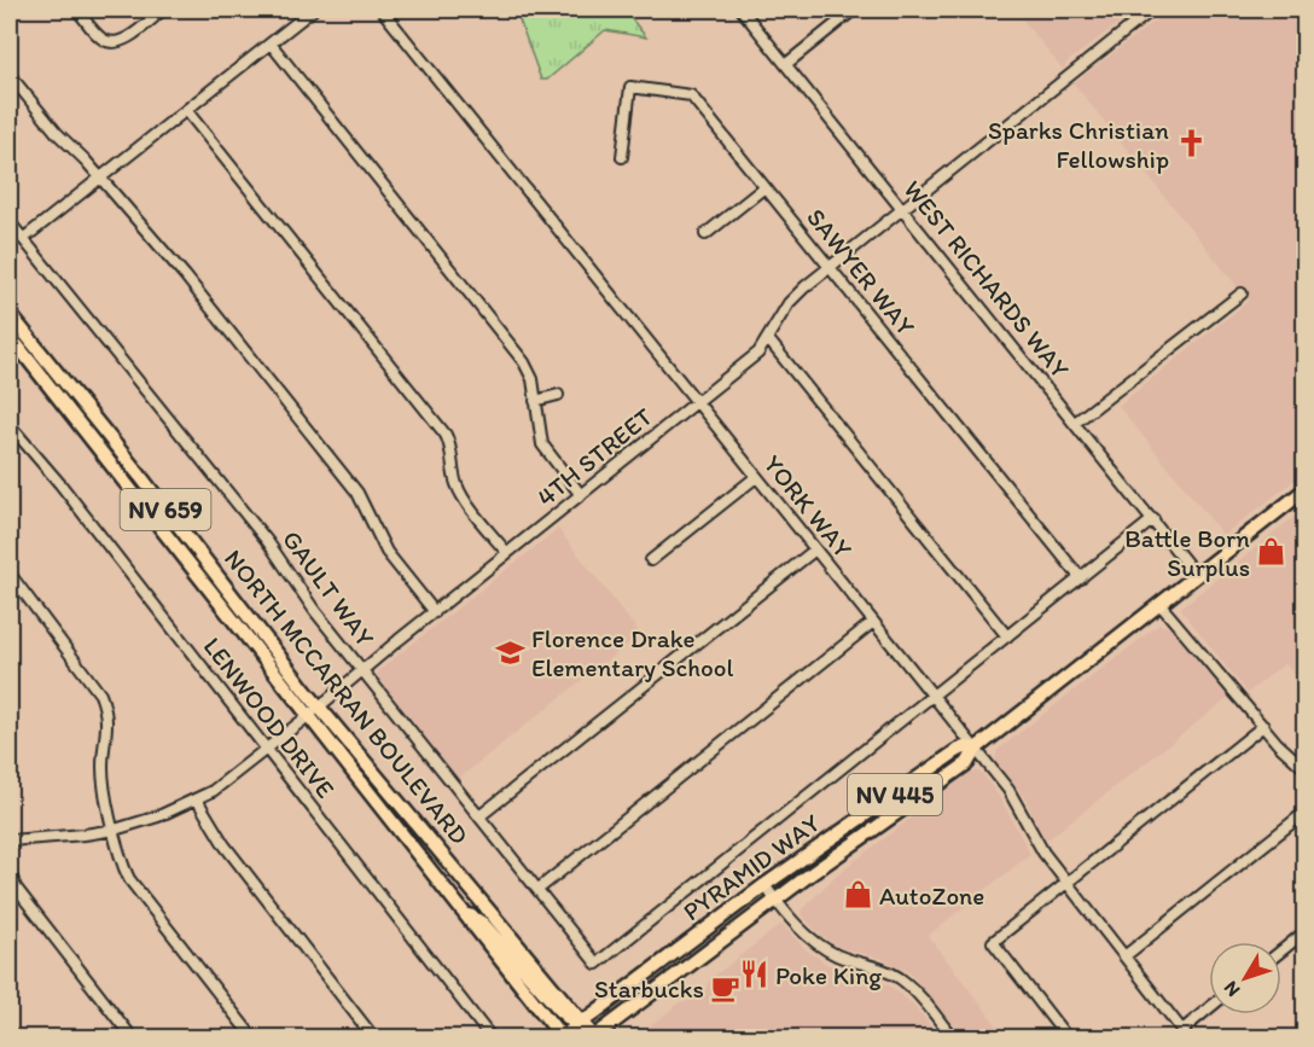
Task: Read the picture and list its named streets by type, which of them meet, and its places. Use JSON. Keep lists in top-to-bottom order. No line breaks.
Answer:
{"streets":{"main road":["NV 659","NORTH MCCARRAN BOULEVARD","NV 445","PYRAMID WAY"],"street":["SAWYER WAY","WEST RICHARDS WAY","4TH STREET","YORK WAY","GAULT WAY","LENWOOD DRIVE"]},"crossings":[["SAWYER WAY","4TH STREET"],["WEST RICHARDS WAY","4TH STREET"],["WEST RICHARDS WAY","PYRAMID WAY"],["4TH STREET","YORK WAY"],["4TH STREET","GAULT WAY"],["4TH STREET","NORTH MCCARRAN BOULEVARD"],["4TH STREET","LENWOOD DRIVE"],["YORK WAY","GAULT WAY"],["YORK WAY","PYRAMID WAY"],["NORTH MCCARRAN BOULEVARD","PYRAMID WAY"]],"places":{"church":["Sparks Christian Fellowship"],"shop":["Battle Born Surplus","AutoZone"],"school or university":["Florence Drake Elementary School"],"restaurant":["Poke King"],"cafe":["Starbucks"]},"north":"bottom left"}
